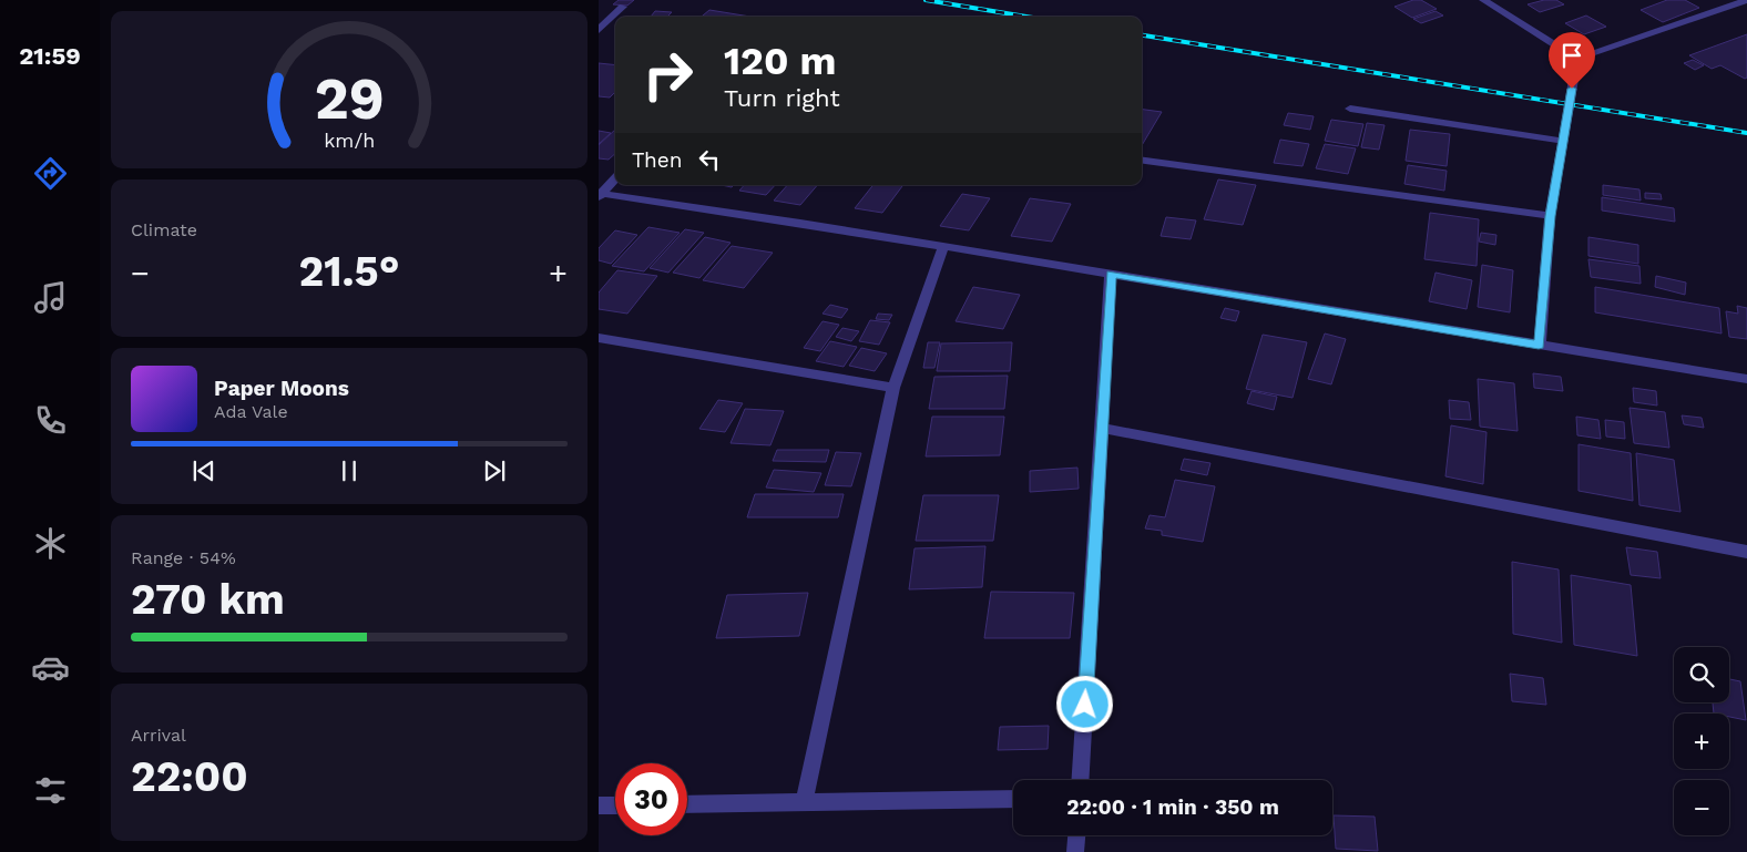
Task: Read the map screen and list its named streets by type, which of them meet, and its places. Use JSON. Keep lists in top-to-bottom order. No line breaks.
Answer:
{"page":{"tabs":"21:59","turn":["120 m","Turn right"],"then":"Then","tile":["Climate",["Range · 54%","270 km"],["Arrival","22:00"]],"heat":["−","21.5°","+"],"song":["Paper Moons","Ada Vale"],"map_buttons":["+","−"],"limit":"30","trip":"22:00 · 1 min · 350 m","gauge":["29","km/h"]}}
